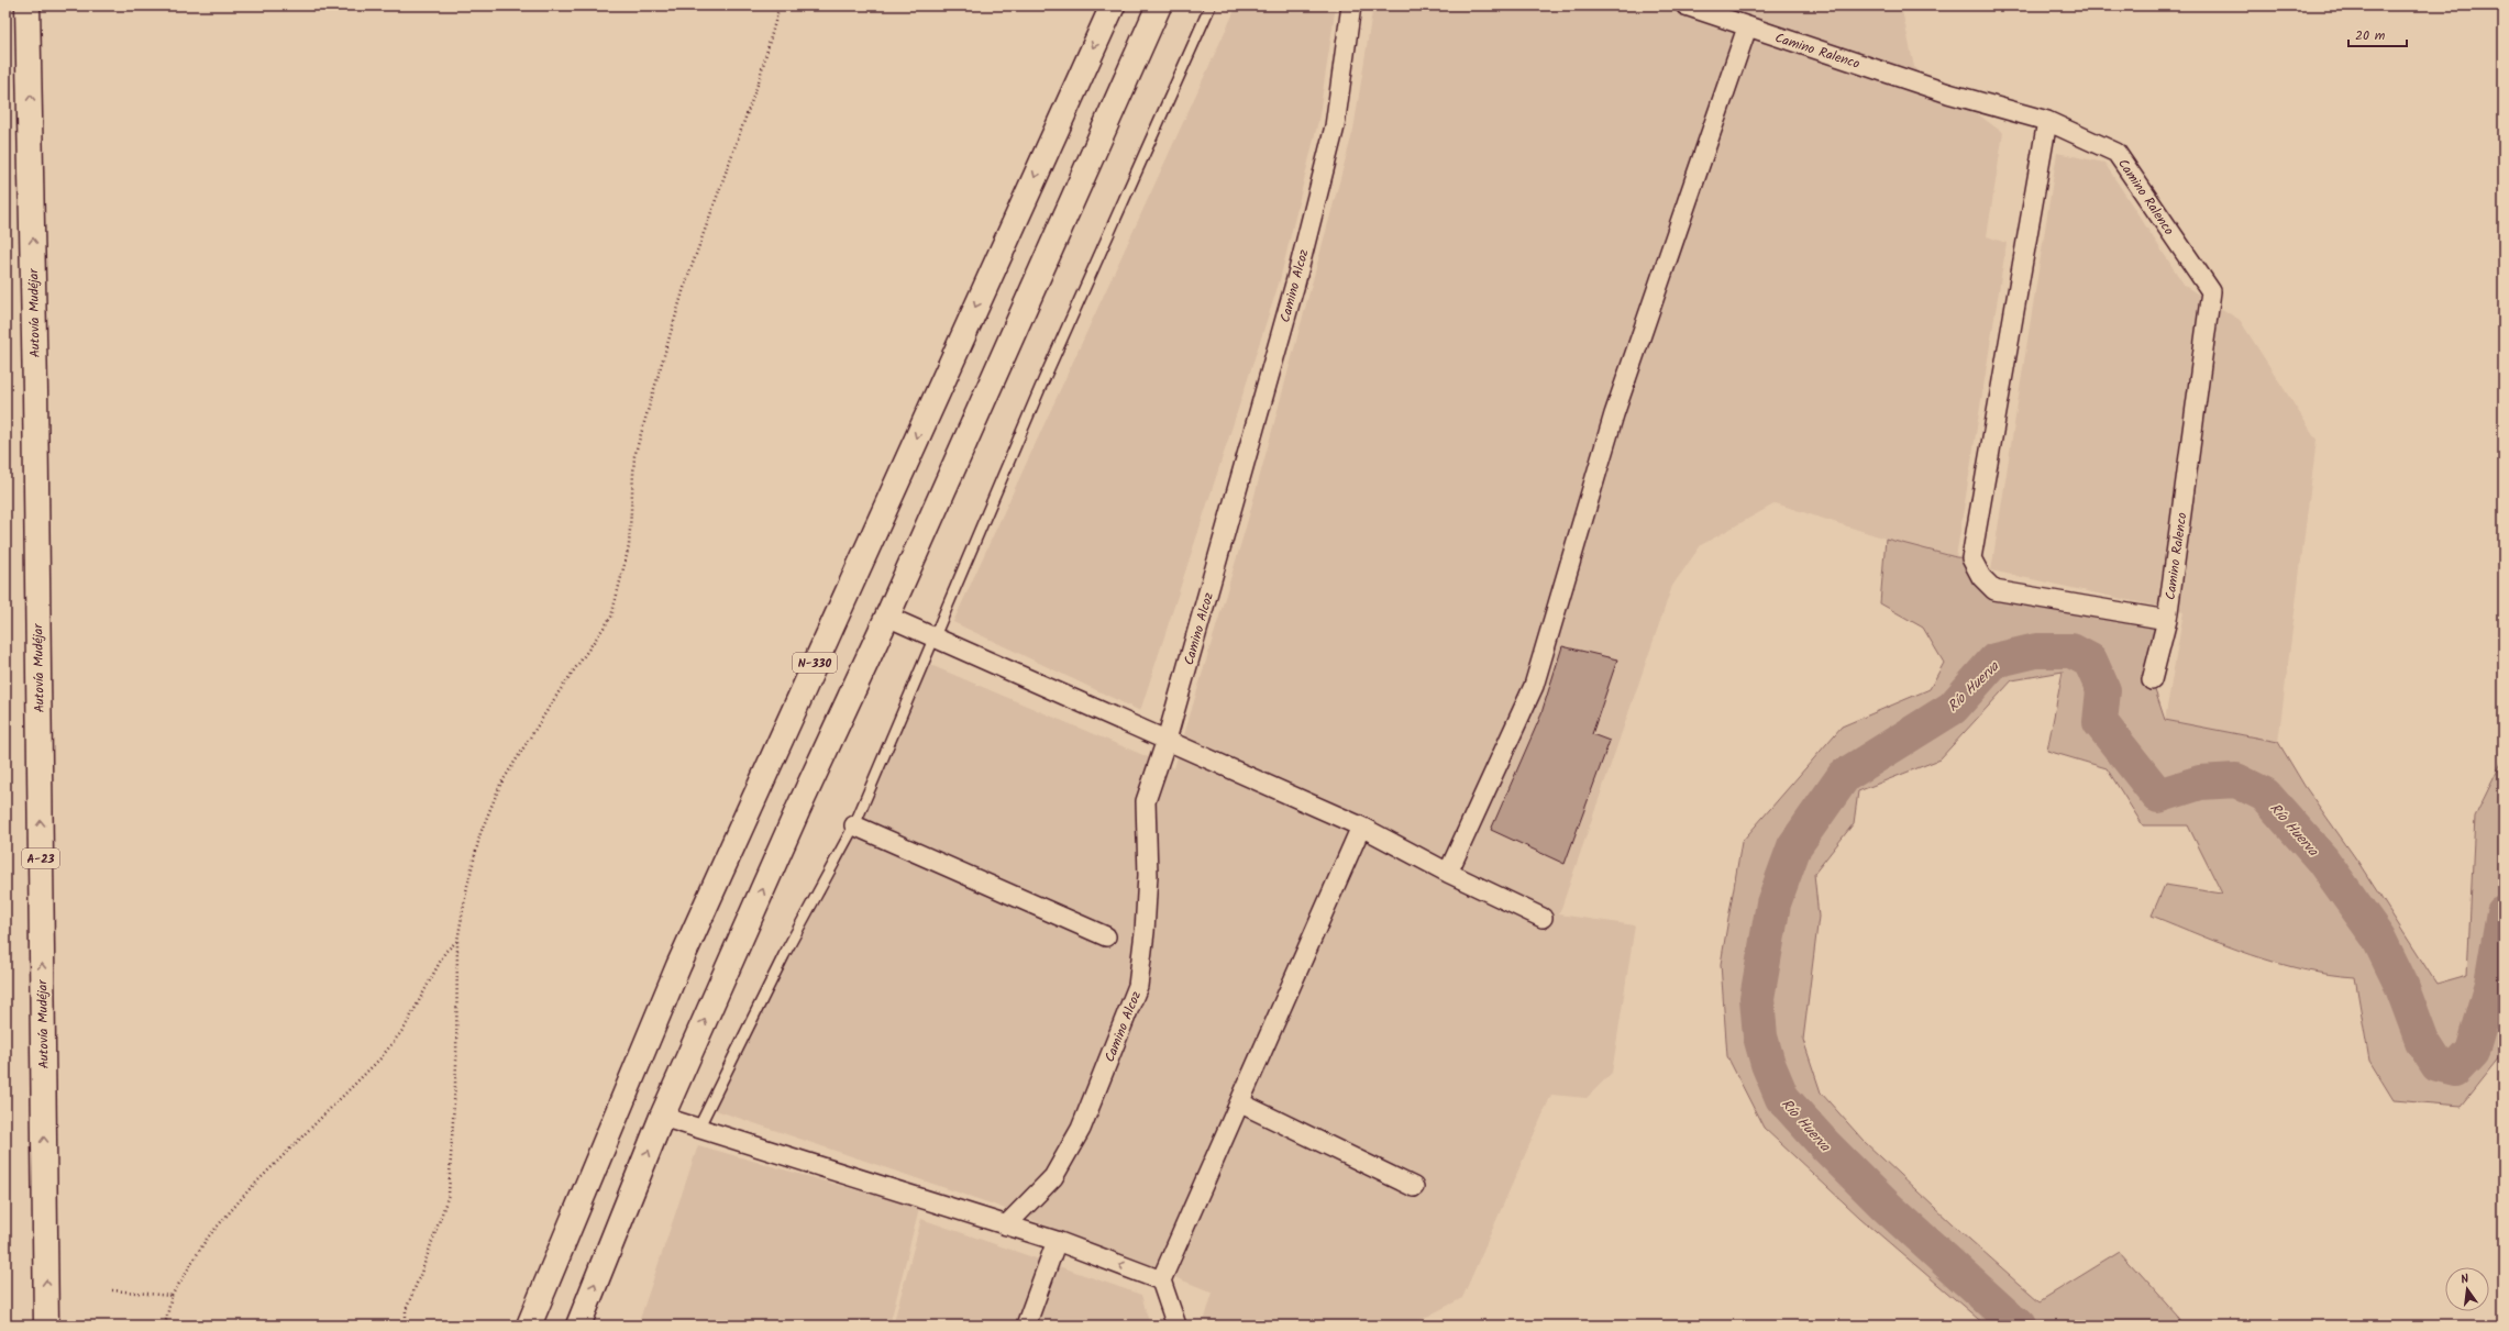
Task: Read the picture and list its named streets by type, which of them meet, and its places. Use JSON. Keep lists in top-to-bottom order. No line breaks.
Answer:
{"streets":{"highway":["Autovía Mudéjar","N-330","A-23"],"street":["Camino Ralenco","Camino Alcoz"]},"one_way":["Autovía Mudéjar"],"water":["Río Huerva"],"scale_bar":"20 m","north":"top"}
